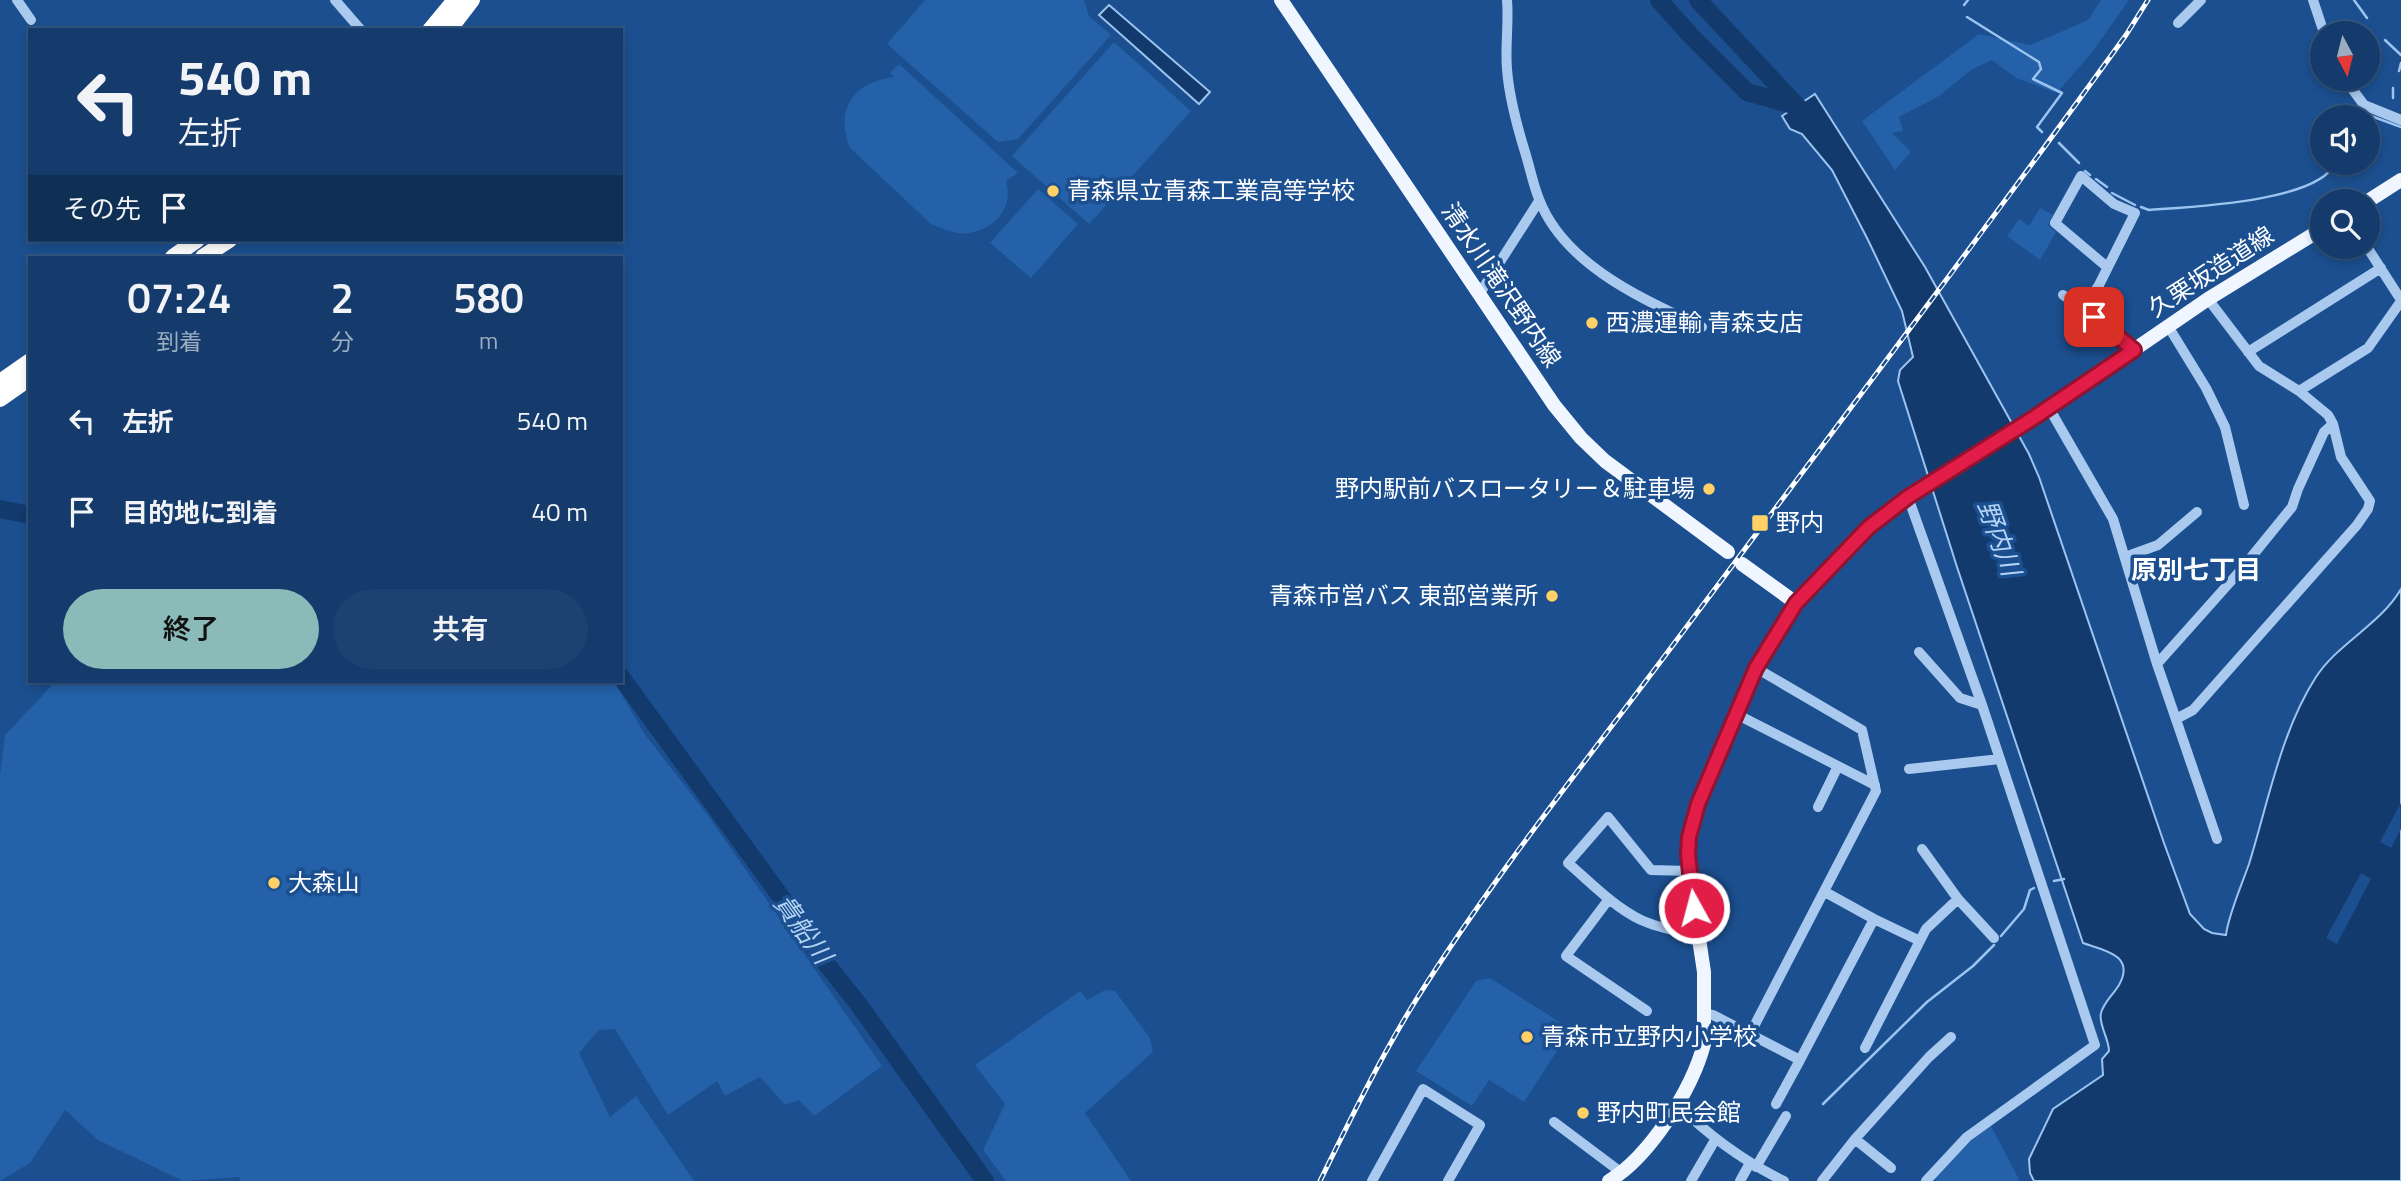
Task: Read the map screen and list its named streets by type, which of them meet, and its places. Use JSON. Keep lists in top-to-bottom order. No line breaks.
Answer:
{"streets":{"main road":["久栗坂造道線","清水川滝沢野内線"]},"districts":["原別七丁目"],"water":["野内川","貴船川"],"places":{"other":["青森県立青森工業高等学校","西濃運輸 青森支店","野内駅前バスロータリー＆駐車場","青森市営バス 東部営業所","大森山","青森市立野内小学校","野内町民会館"],"transit":["野内"]},"north":"bottom","page":{"turn":["540 m","左折"],"then":"その先","eta":["07:24","到着","2","分","580","m"],"list":[{"name":"左折","value":"540 m"},{"name":"目的地に到着","value":"40 m"}],"buttons":["終了","共有"]}}
